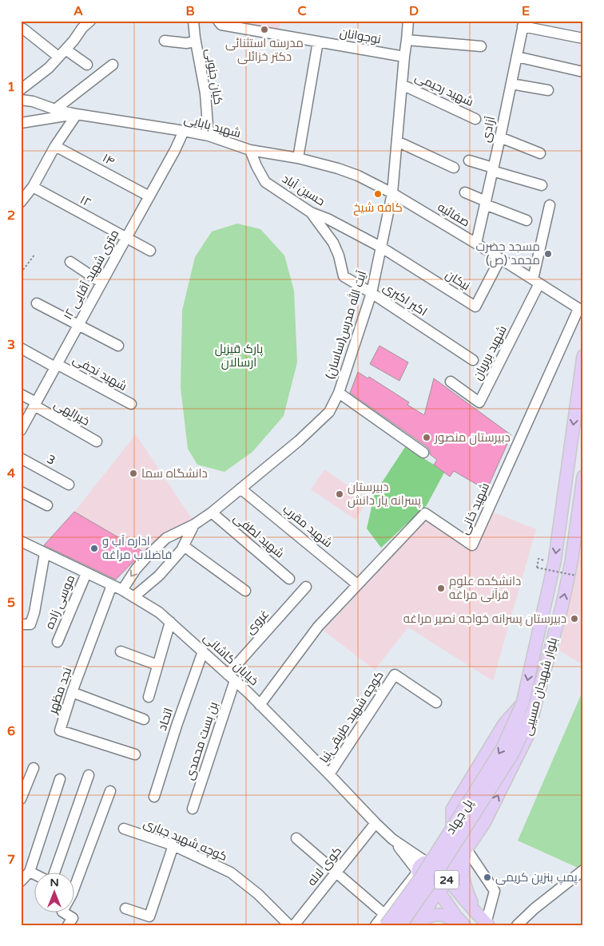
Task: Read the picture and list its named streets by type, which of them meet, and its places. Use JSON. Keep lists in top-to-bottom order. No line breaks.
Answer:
{"streets":{"main road":["بلوار شهیدان مسیبی","پل جهاد","24"],"street":["نوجوانان","کیان جنوبی","شهید رحیمی","شهید بابایی","آزادی","۱۴","حسین آباد","۱۲","صفائیه","۱۲ متری شهید آقایی","نیکان","اکبر اکبری","آیت الله مدرس(ساسان)","شهید بربریان","شهید نجفی","خیرالهی","3","شهید خانی","شهید مقرب","شهید لطفی","موسی زاده","غروی","خیابان کاشانی","نجد مظهر","کوچه شهید طریقی‌نیا","اتحاد","بن بست محمدی","کوچه شهید جباری","کوی لاله"]},"crossings":[["نوجوانان","آیت الله مدرس(ساسان)"],["کیان جنوبی","شهید بابایی"],["شهید رحیمی","آیت الله مدرس(ساسان)"],["شهید بابایی","حسین آباد"],["شهید بابایی","صفائیه"],["شهید بابایی","۱۲ متری شهید آقایی"],["شهید بابایی","آیت الله مدرس(ساسان)"],["آزادی","صفائیه"],["۱۴","۱۲ متری شهید آقایی"],["حسین آباد","نیکان"],["حسین آباد","اکبر اکبری"],["حسین آباد","آیت الله مدرس(ساسان)"],["۱۲","۱۲ متری شهید آقایی"],["صفائیه","نیکان"],["صفائیه","آیت الله مدرس(ساسان)"],["صفائیه","شهید بربریان"],["صفائیه","شهید خانی"],["۱۲ متری شهید آقایی","شهید نجفی"],["۱۲ متری شهید آقایی","خیرالهی"],["نیکان","آیت الله مدرس(ساسان)"],["اکبر اکبری","آیت الله مدرس(ساسان)"],["آیت الله مدرس(ساسان)","شهید مقرب"],["آیت الله مدرس(ساسان)","شهید لطفی"],["آیت الله مدرس(ساسان)","خیابان کاشانی"],["شهید خانی","شهید مقرب"],["شهید خانی","خیابان کاشانی"],["موسی زاده","خیابان کاشانی"],["غروی","خیابان کاشانی"],["غروی","بن بست محمدی"],["خیابان کاشانی","بلوار شهیدان مسیبی"],["خیابان کاشانی","نجد مظهر"],["خیابان کاشانی","کوچه شهید طریقی‌نیا"],["خیابان کاشانی","اتحاد"],["خیابان کاشانی","بن بست محمدی"],["خیابان کاشانی","کوی لاله"],["خیابان کاشانی","24"],["بلوار شهیدان مسیبی","پل جهاد"],["بلوار شهیدان مسیبی","24"],["پل جهاد","24"]],"parks":["پارک قیزیل ارسالان"],"places":["مدرسه استثنائی دکتر خزائلی","کافه شیخ","مسجد حضرت محمد (ص)","دبیرستان منصور","دانشگاه سما","دبیرستان پسرانه یار دانش","اداره آب و فاضلاب مراغه","دانشکده علوم قرآنی مراغه","دبیرستان پسرانه خواجه نصیر مراغه","پمپ بنزین کریمی"],"north":"top","grid":{"columns":["A","B","C","D","E"],"rows":["1","2","3","4","5","6","7"]}}
